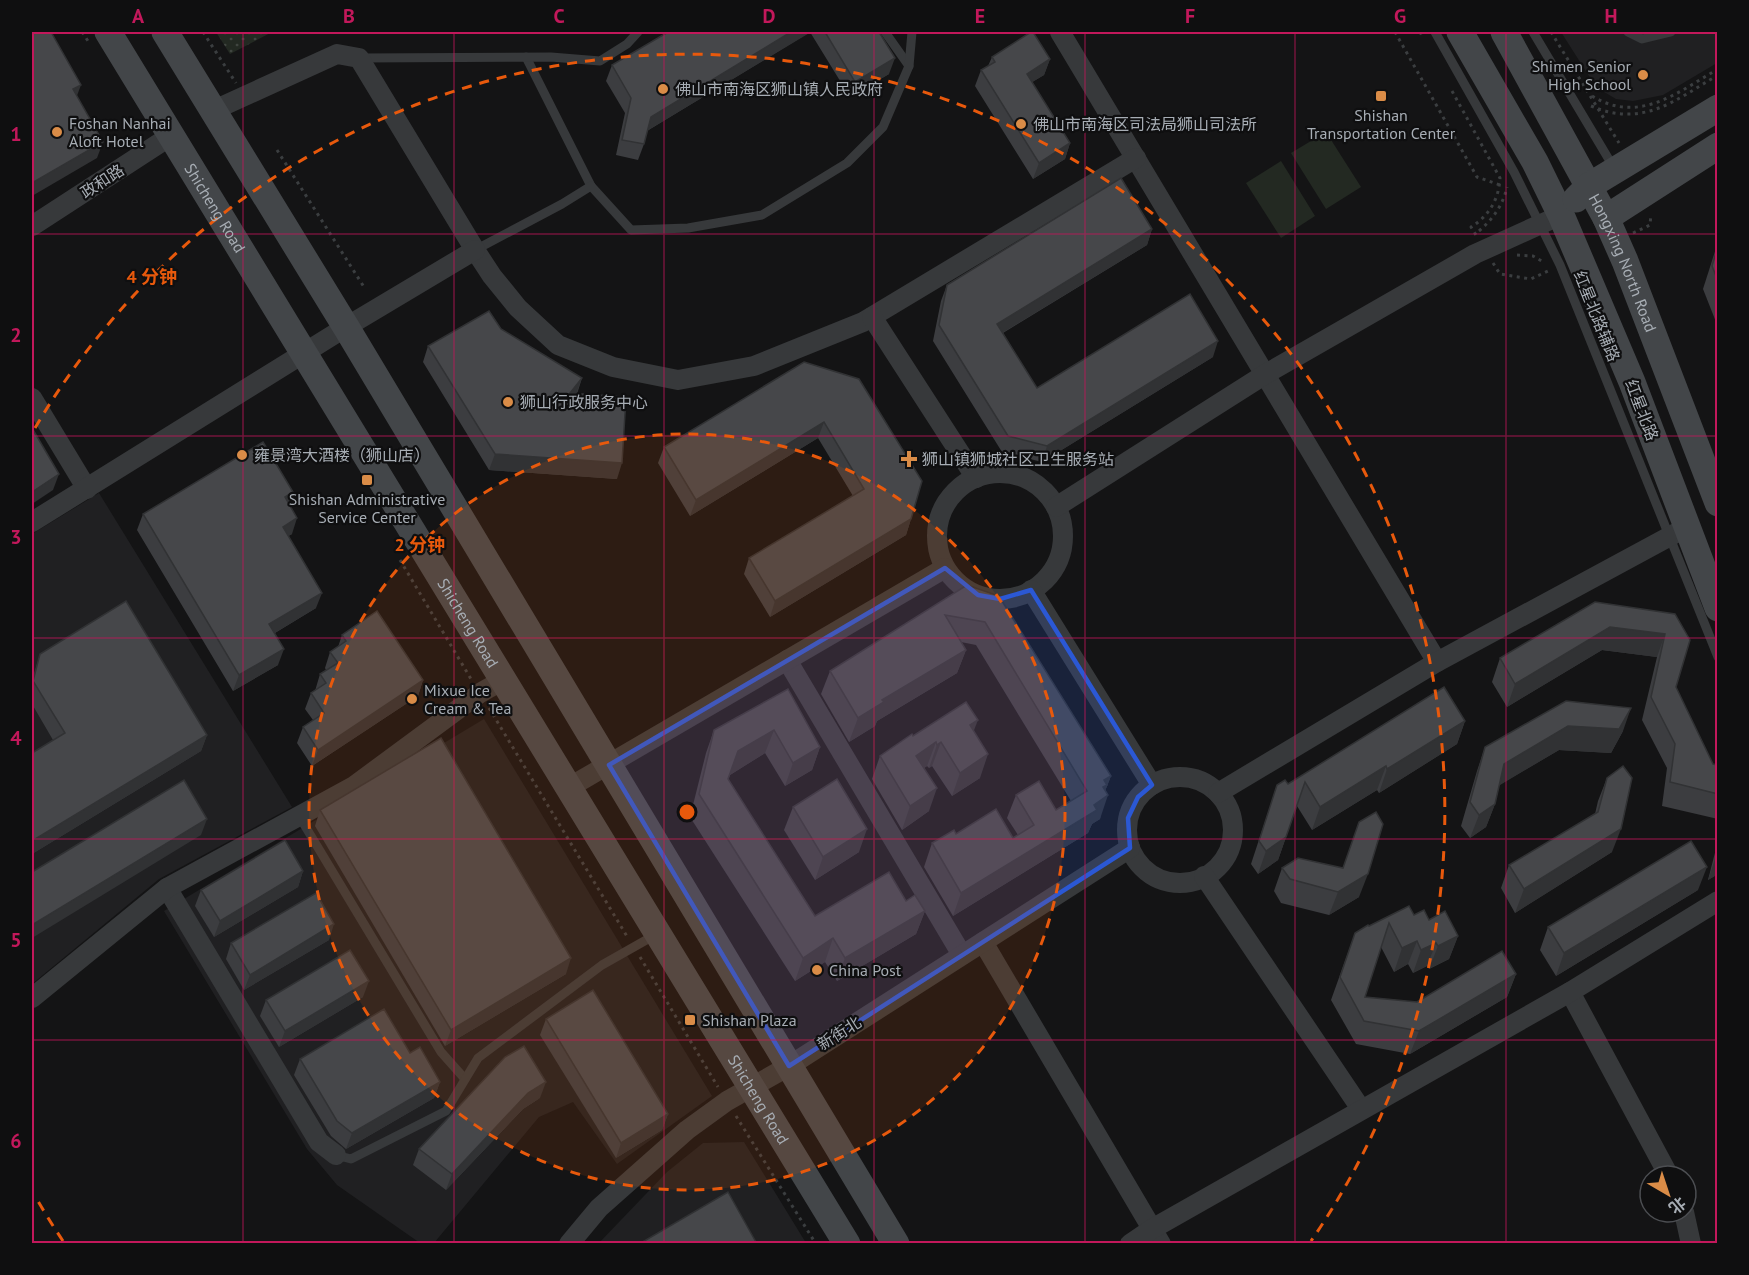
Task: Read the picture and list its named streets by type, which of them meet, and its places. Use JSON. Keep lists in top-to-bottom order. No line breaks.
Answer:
{"streets":{"street":["政和路","Shicheng Road","Hongxing North Road","红星北路","新街北"]},"crossings":[["政和路","Shicheng Road"],["Shicheng Road","新街北"]],"places":{"other":["Shimen Senior High School","佛山市南海区狮山镇人民政府","佛山市南海区司法局狮山司法所","Foshan Nanhai Aloft Hotel","狮山行政服务中心","雍景湾大酒楼（狮山店）","Mixue Ice Cream & Tea","China Post"],"transit":["Shishan Transportation Center","Shishan Administrative Service Center","Shishan Plaza"],"health":["狮山镇狮城社区卫生服务站"]},"north":"bottom right","grid":{"columns":["A","B","C","D","E","F","G","H"],"rows":["1","2","3","4","5","6"]},"rings":["4 分钟","2 分钟"]}
